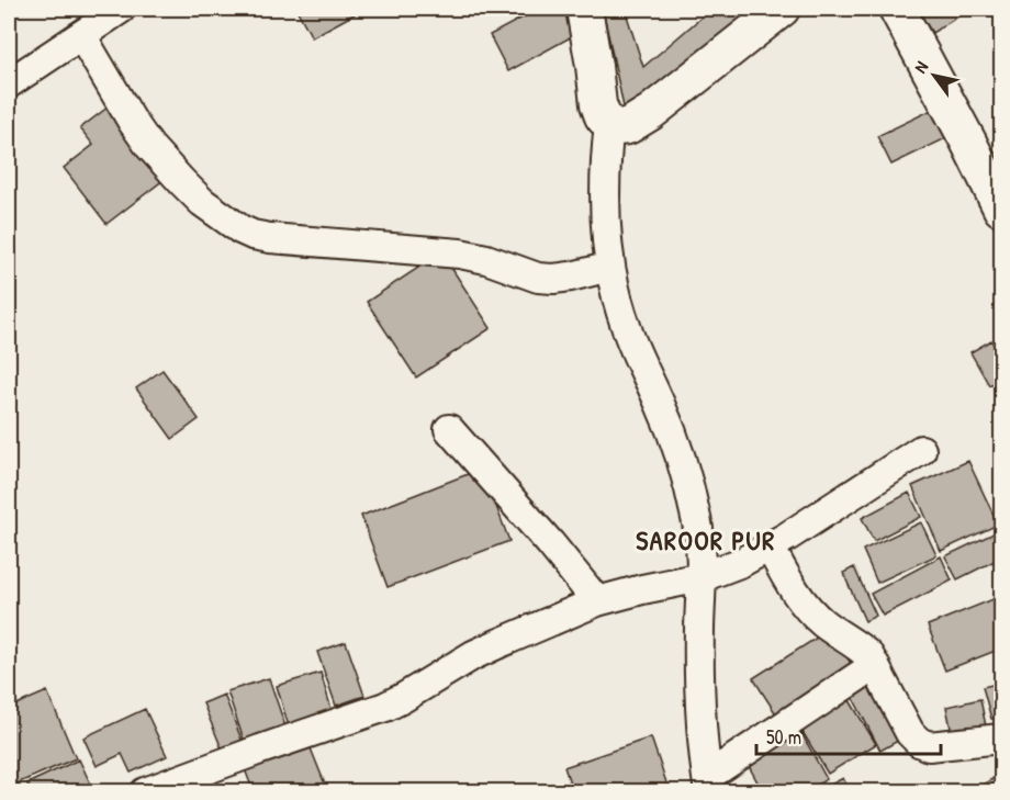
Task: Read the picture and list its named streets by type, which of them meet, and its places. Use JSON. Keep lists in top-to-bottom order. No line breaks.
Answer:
{"districts":["SAROOR PUR"],"scale_bar":"50 m","north":"top left"}
